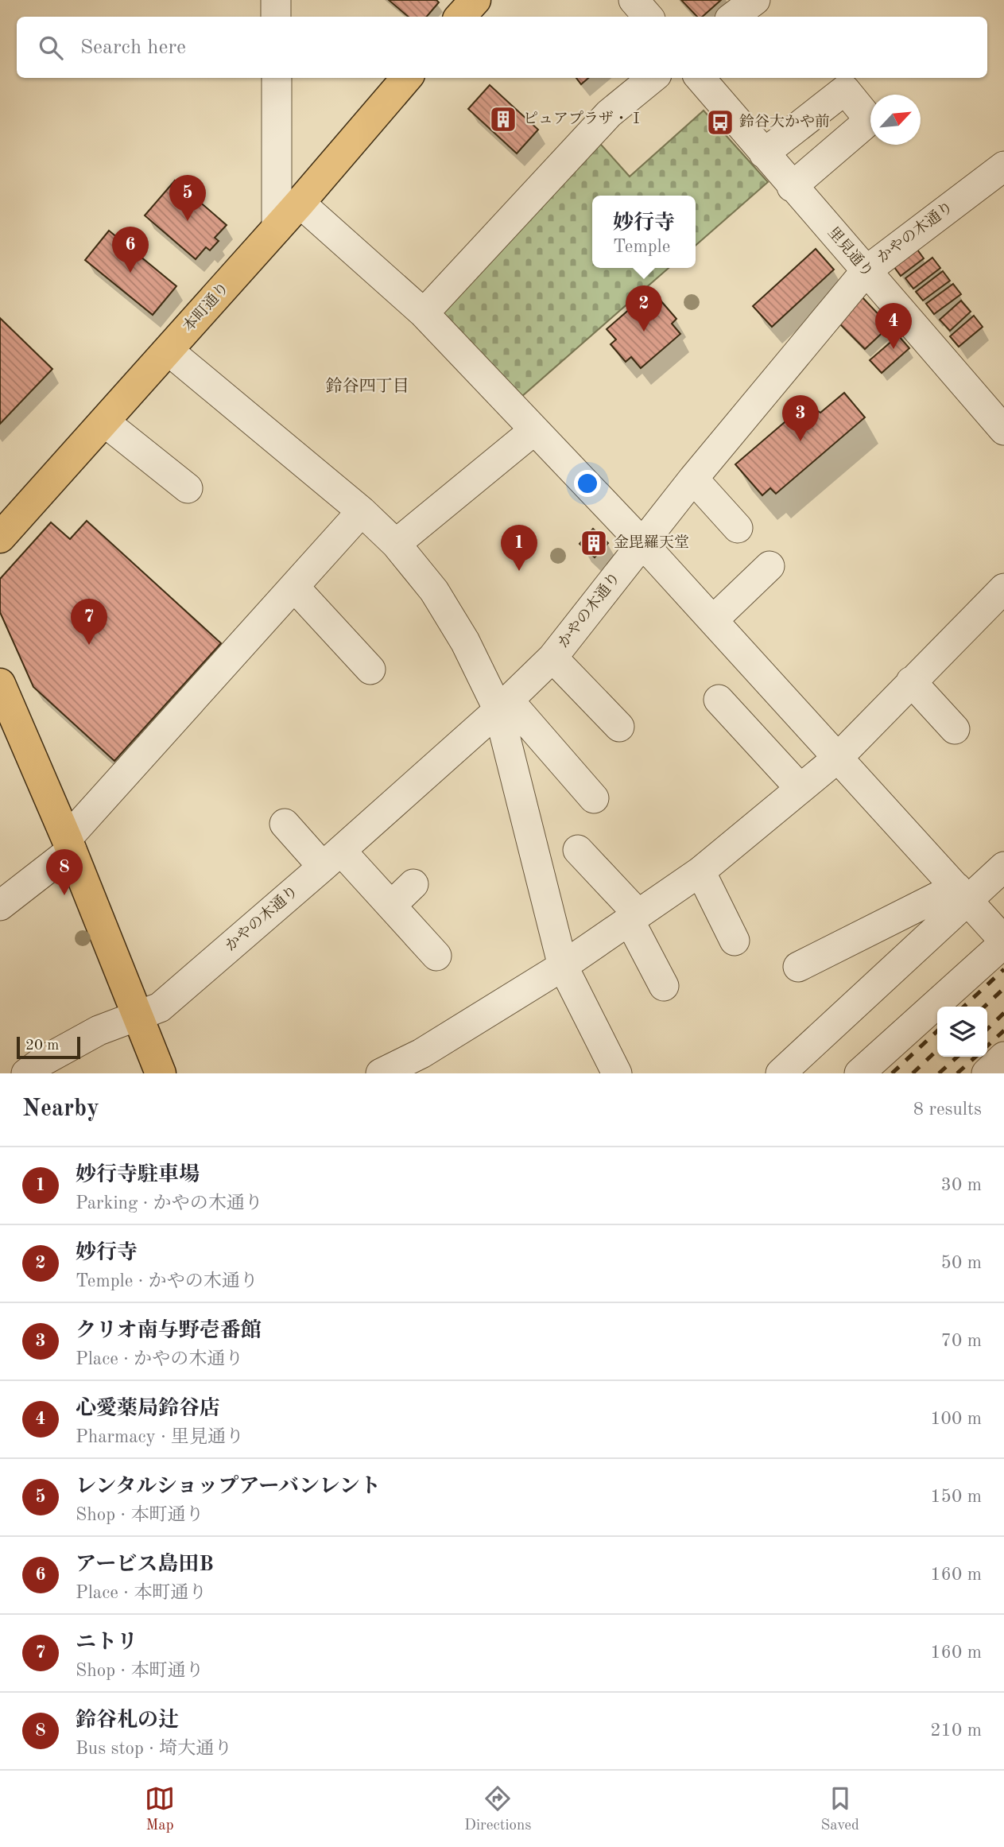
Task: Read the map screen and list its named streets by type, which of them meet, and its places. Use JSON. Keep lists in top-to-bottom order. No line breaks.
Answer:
{"streets":{"main road":["本町通り"],"street":["かやの木通り","里見通り"]},"crossings":[["かやの木通り","里見通り"]],"districts":["鈴谷四丁目"],"places":{"building":["ピュアプラザ・Ⅰ","金毘羅天堂"],"bus stop":["鈴谷大かや前"]},"scale_bar":"20 m","north":"top right","page":{"search":"Search here","pins":["5","6","2","4","3","1","7","8"],"popup":["妙行寺","Temple"],"scale":"20 m","heading":["Nearby","8 results"],"list":[{"mark":"1","name":"妙行寺駐車場","note":"Parking · かやの木通り","value":"30 m"},{"mark":"2","name":"妙行寺","note":"Temple · かやの木通り","value":"50 m"},{"mark":"3","name":"クリオ南与野壱番館","note":"Place · かやの木通り","value":"70 m"},{"mark":"4","name":"心愛薬局鈴谷店","note":"Pharmacy · 里見通り","value":"100 m"},{"mark":"5","name":"レンタルショップアーバンレント","note":"Shop · 本町通り","value":"150 m"},{"mark":"6","name":"アービス島田B","note":"Place · 本町通り","value":"160 m"},{"mark":"7","name":"ニトリ","note":"Shop · 本町通り","value":"160 m"},{"mark":"8","name":"鈴谷札の辻","note":"Bus stop · 埼大通り","value":"210 m"}],"nav":["Map","Directions","Saved"]}}
